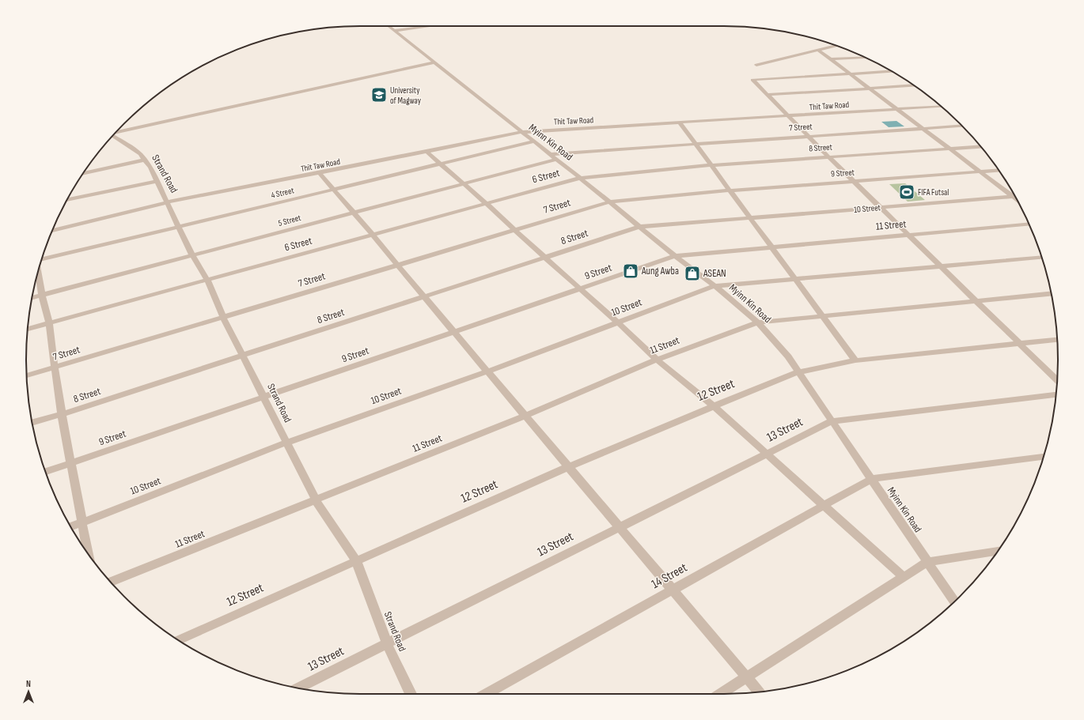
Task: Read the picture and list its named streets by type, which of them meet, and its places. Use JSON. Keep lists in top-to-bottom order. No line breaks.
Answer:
{"streets":{"street":["Thit Taw Road","7 Street","Myinn Kin Road","8 Street","9 Street","Strand Road","6 Street","4 Street","10 Street","5 Street","11 Street","12 Street","13 Street","14 Street"]},"crossings":[["Thit Taw Road","Myinn Kin Road"],["Thit Taw Road","Strand Road"],["7 Street","Myinn Kin Road"],["7 Street","9 Street"],["7 Street","Strand Road"],["Myinn Kin Road","8 Street"],["Myinn Kin Road","9 Street"],["Myinn Kin Road","6 Street"],["Myinn Kin Road","4 Street"],["Myinn Kin Road","10 Street"],["Myinn Kin Road","5 Street"],["Myinn Kin Road","11 Street"],["Myinn Kin Road","12 Street"],["Myinn Kin Road","13 Street"],["Myinn Kin Road","14 Street"],["8 Street","Strand Road"],["8 Street","6 Street"],["8 Street","10 Street"],["9 Street","Strand Road"],["9 Street","11 Street"],["Strand Road","6 Street"],["Strand Road","4 Street"],["Strand Road","10 Street"],["Strand Road","5 Street"],["Strand Road","11 Street"],["Strand Road","12 Street"],["Strand Road","13 Street"]],"places":{"school or university":["University of Magway"],"sports":["FIFA Futsal"],"shop":["Aung Awba","ASEAN"]},"north":"top"}
